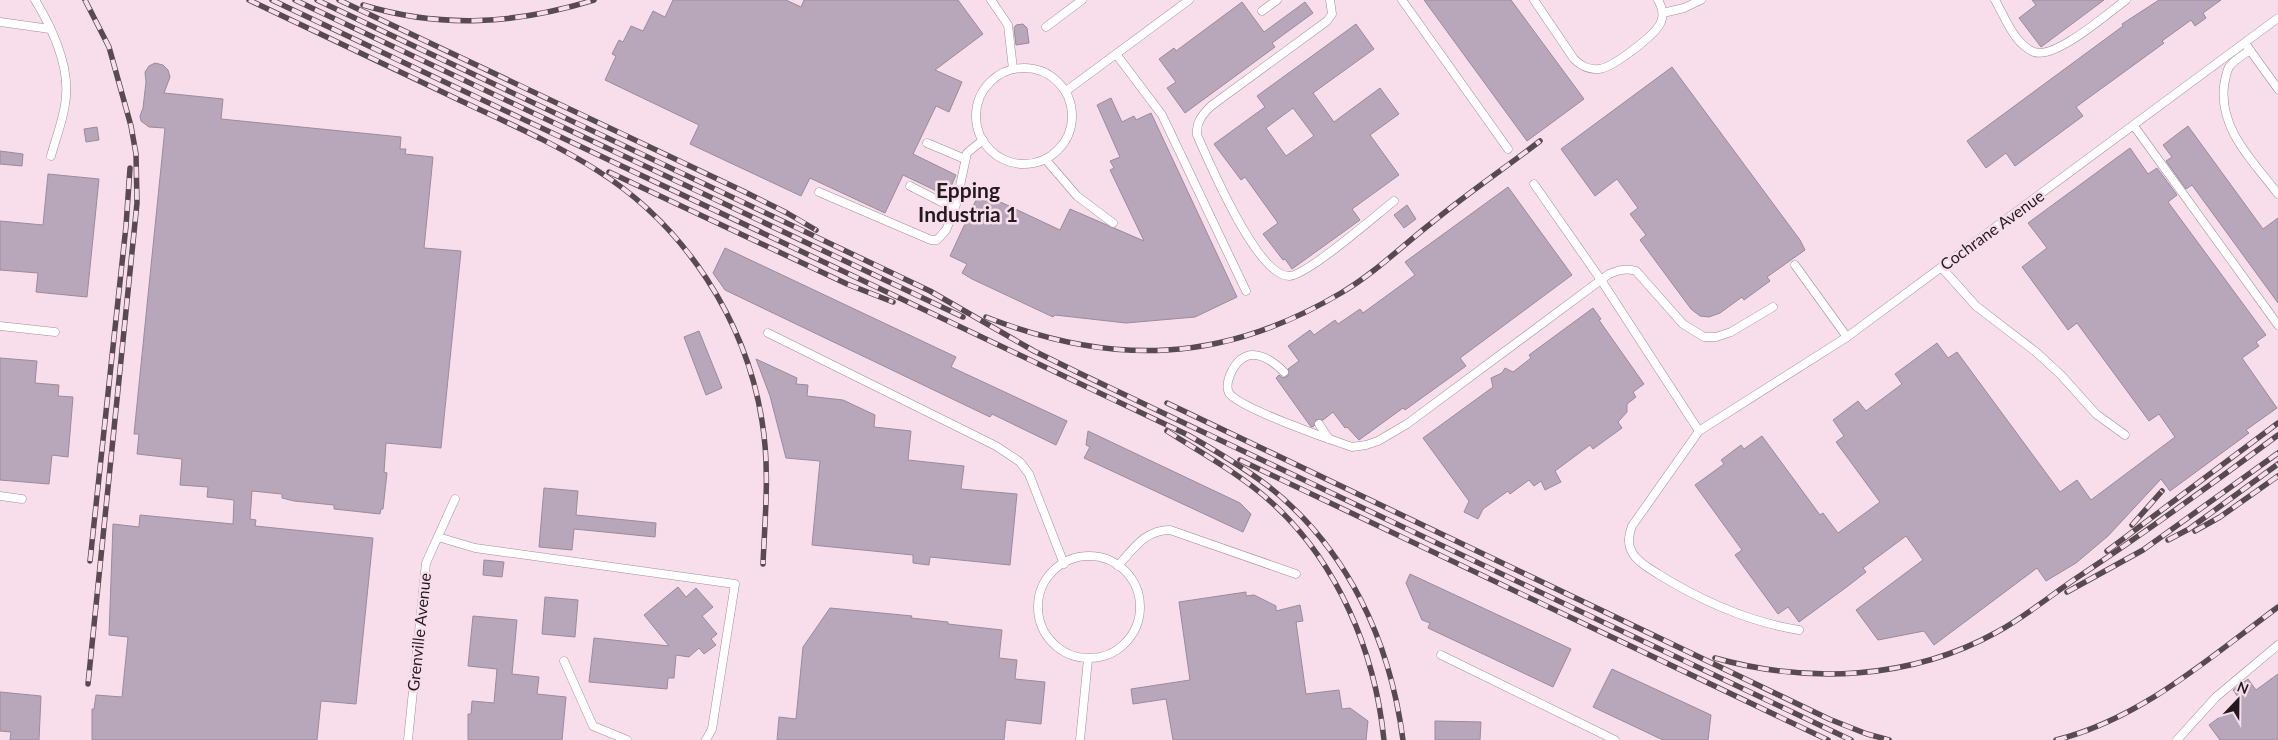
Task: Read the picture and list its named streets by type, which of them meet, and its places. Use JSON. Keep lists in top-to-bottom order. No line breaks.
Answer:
{"streets":{"lane":["Cochrane Avenue","Grenville Avenue"]},"districts":["Epping Industria 1"],"north":"top"}
